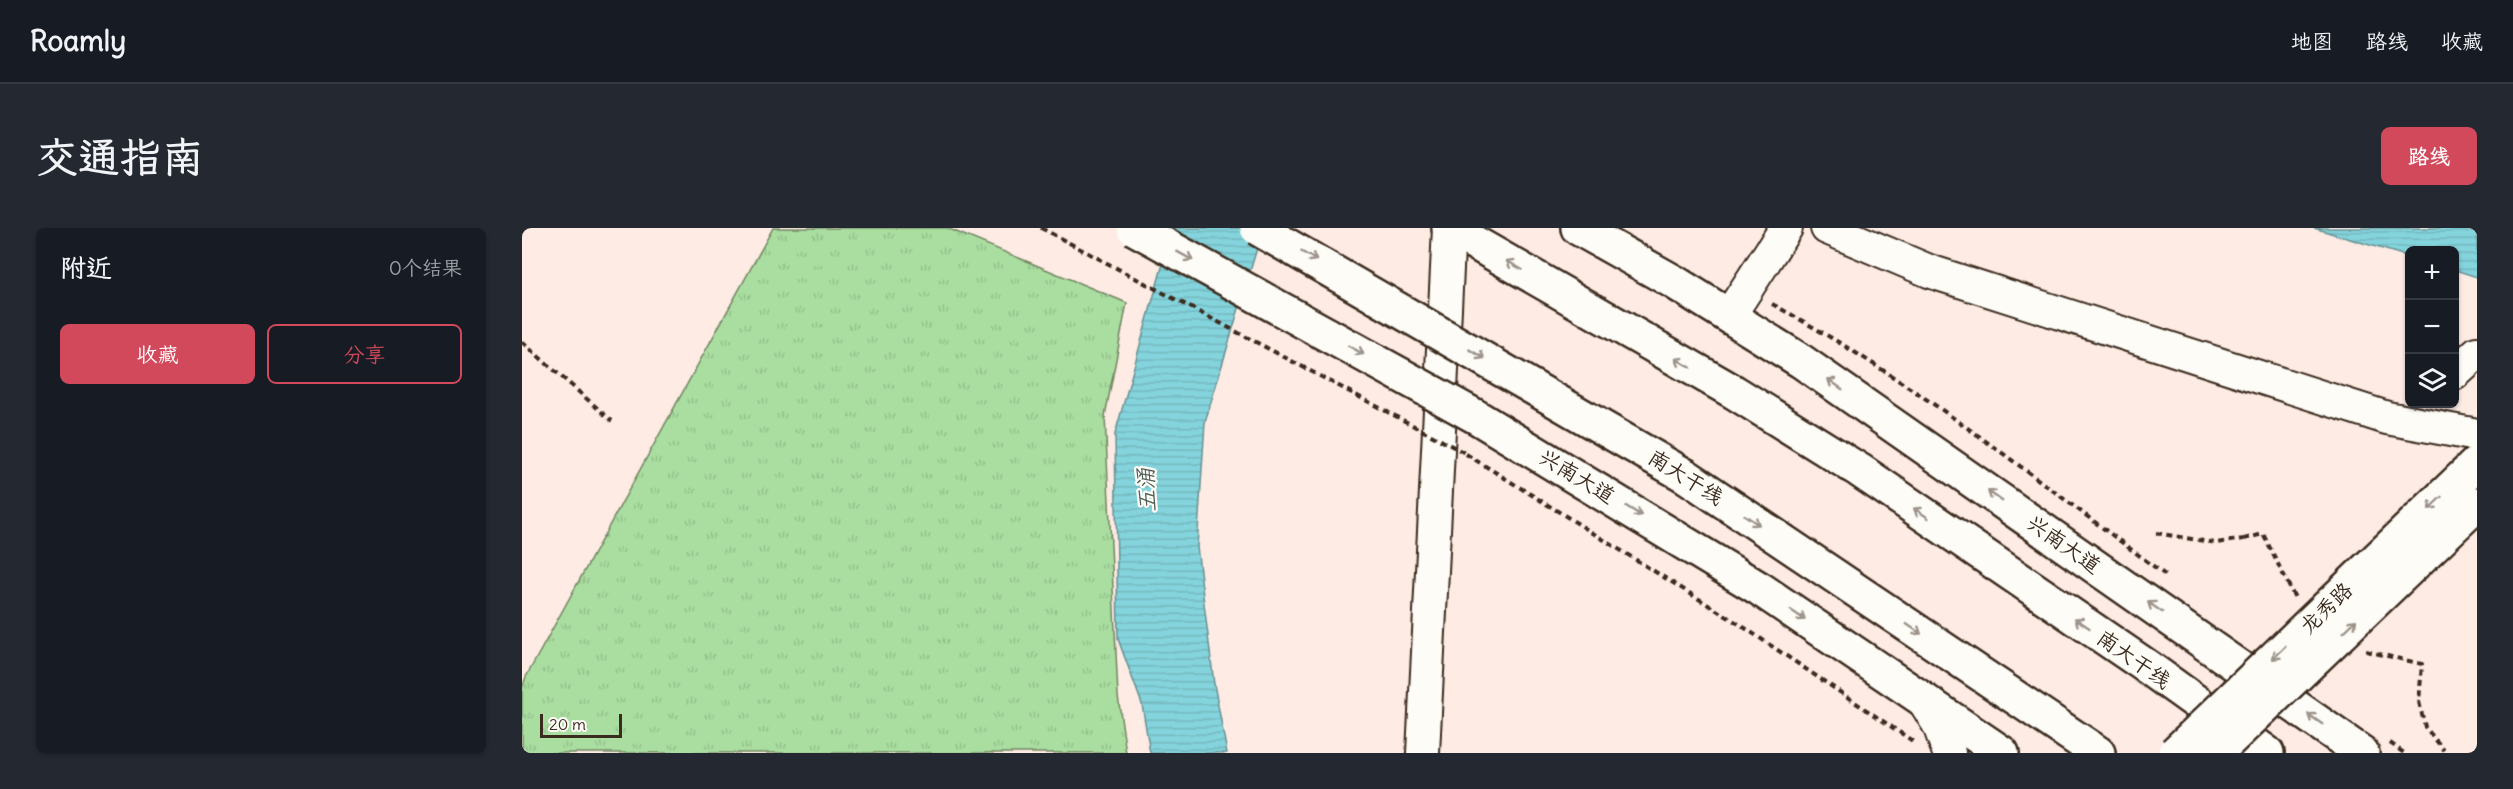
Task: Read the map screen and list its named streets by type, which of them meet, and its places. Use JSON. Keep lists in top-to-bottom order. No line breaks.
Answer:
{"streets":{"main road":["兴南大道","南大干线","龙秀路"]},"water":["五涌"],"scale_bar":"20 m","page":{"header":"Roamly","nav":["地图","路线","收藏"],"buttons":["路线",["收藏","分享"]],"title":"交通指南","heading":["附近","0个结果"],"map_buttons":["+","−"],"scale":"20 m"}}
